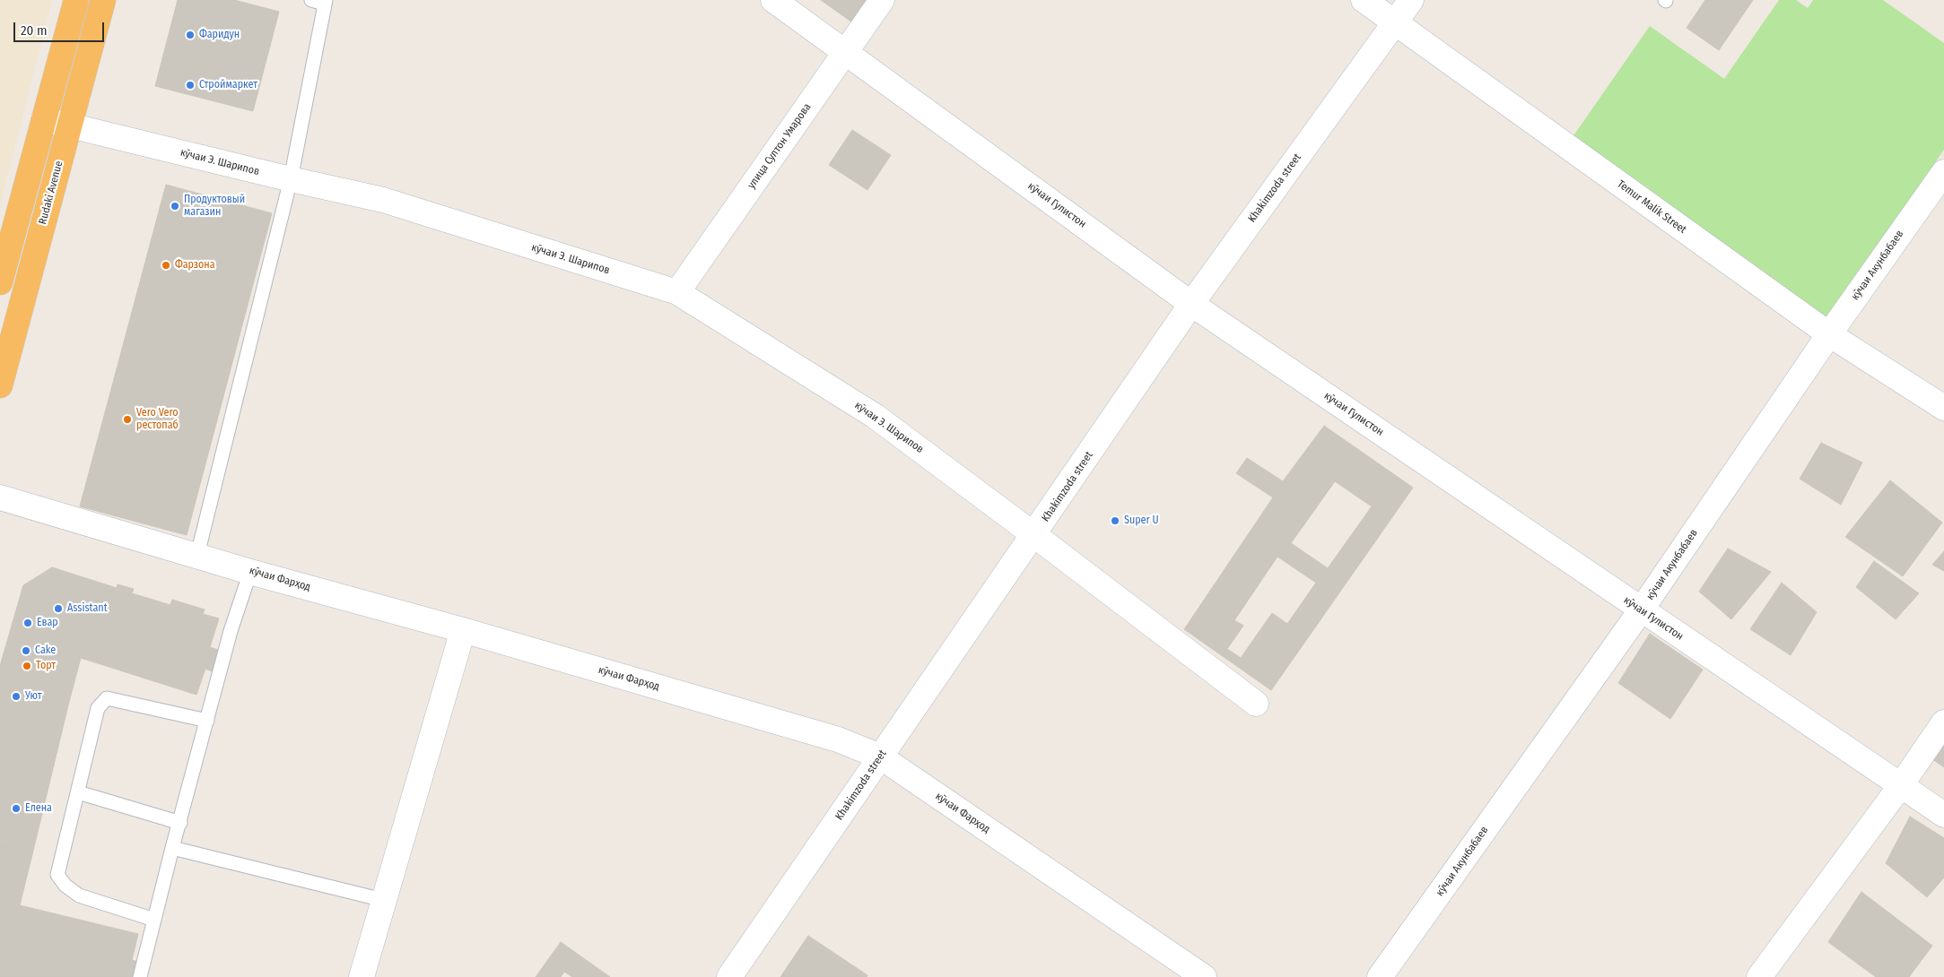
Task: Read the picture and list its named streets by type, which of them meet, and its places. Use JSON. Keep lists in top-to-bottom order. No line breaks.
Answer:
{"streets":{"highway":["Rudaki Avenue"],"street":["улица Султон Умарова","кӯчаи Э. Шарипов","Khakimzoda street","кӯчаи Гулистон","Temur Malik Street","кӯчаи Акунбабаев","кӯчаи Фарҳод"]},"crossings":[["улица Султон Умарова","кӯчаи Э. Шарипов"],["улица Султон Умарова","кӯчаи Гулистон"],["кӯчаи Э. Шарипов","Khakimzoda street"],["кӯчаи Э. Шарипов","Rudaki Avenue"],["Khakimzoda street","кӯчаи Гулистон"],["Khakimzoda street","Temur Malik Street"],["Khakimzoda street","кӯчаи Фарҳод"],["кӯчаи Гулистон","кӯчаи Акунбабаев"],["Temur Malik Street","кӯчаи Акунбабаев"]],"places":["Фаридун","Строймаркет","Продуктовый магазин","Фарзона","Vero Vero рестопаб","Super U","Assistant","Евар","Cake","Торт","Уют","Елена"],"scale_bar":"20 m"}
